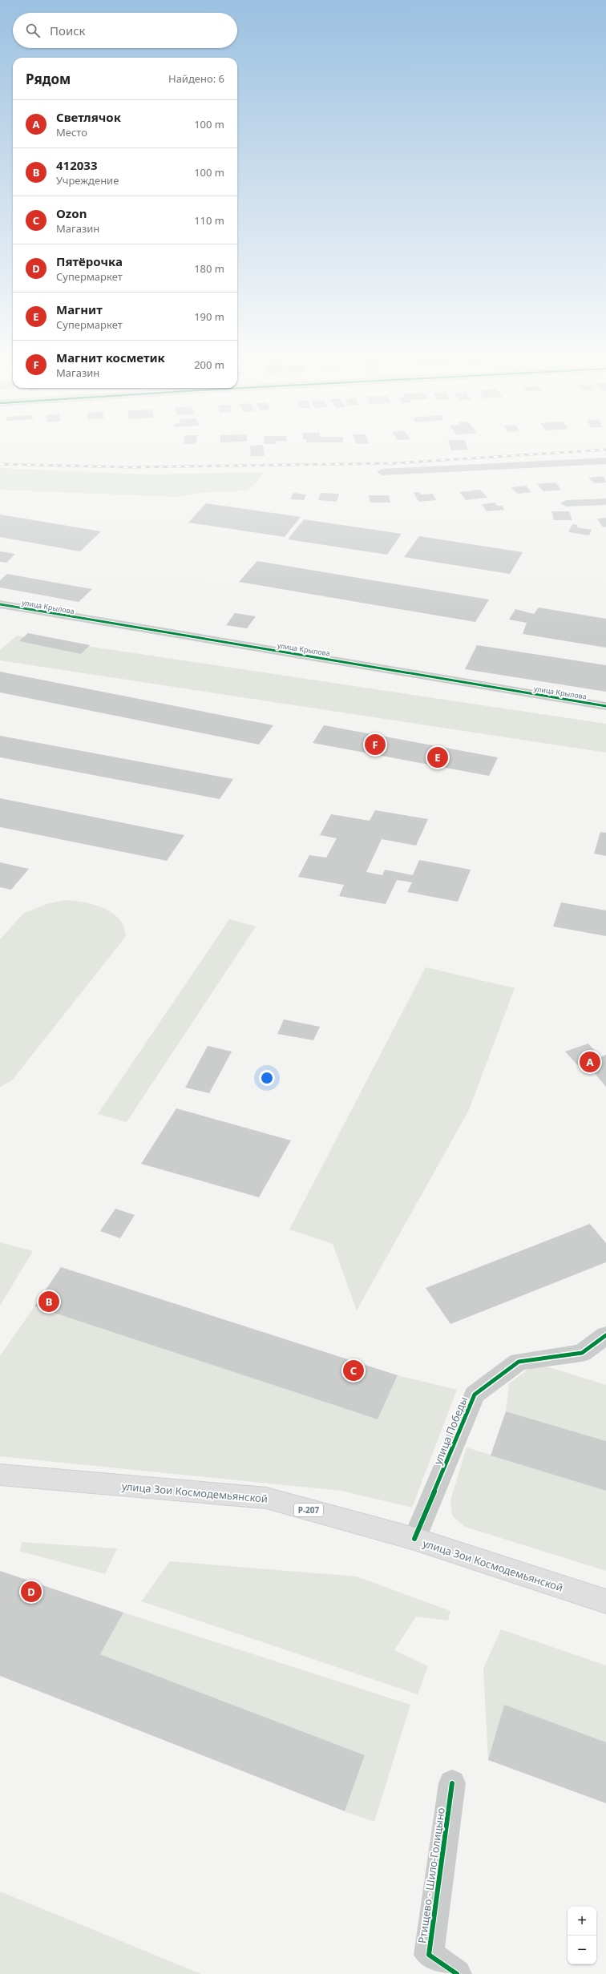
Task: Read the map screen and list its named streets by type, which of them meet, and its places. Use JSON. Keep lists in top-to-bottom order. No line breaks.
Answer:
{"streets":{"main road":["улица Зои Космодемьянской","Р-207"],"street":["улица Крылова","улица Победы","Ртищево - Шило-Голицыно"]},"crossings":[["улица Победы","улица Зои Космодемьянской"]],"page":{"search":"Поиск","heading":["Рядом","Найдено: 6"],"list":[{"mark":"A","name":"Светлячок","note":"Место","value":"100 m"},{"mark":"B","name":"412033","note":"Учреждение","value":"100 m"},{"mark":"C","name":"Ozon","note":"Магазин","value":"110 m"},{"mark":"D","name":"Пятёрочка","note":"Супермаркет","value":"180 m"},{"mark":"E","name":"Магнит","note":"Супермаркет","value":"190 m"},{"mark":"F","name":"Магнит косметик","note":"Магазин","value":"200 m"}],"pins":["F","E","A","B","C","D"],"map_buttons":["+","−"]}}
